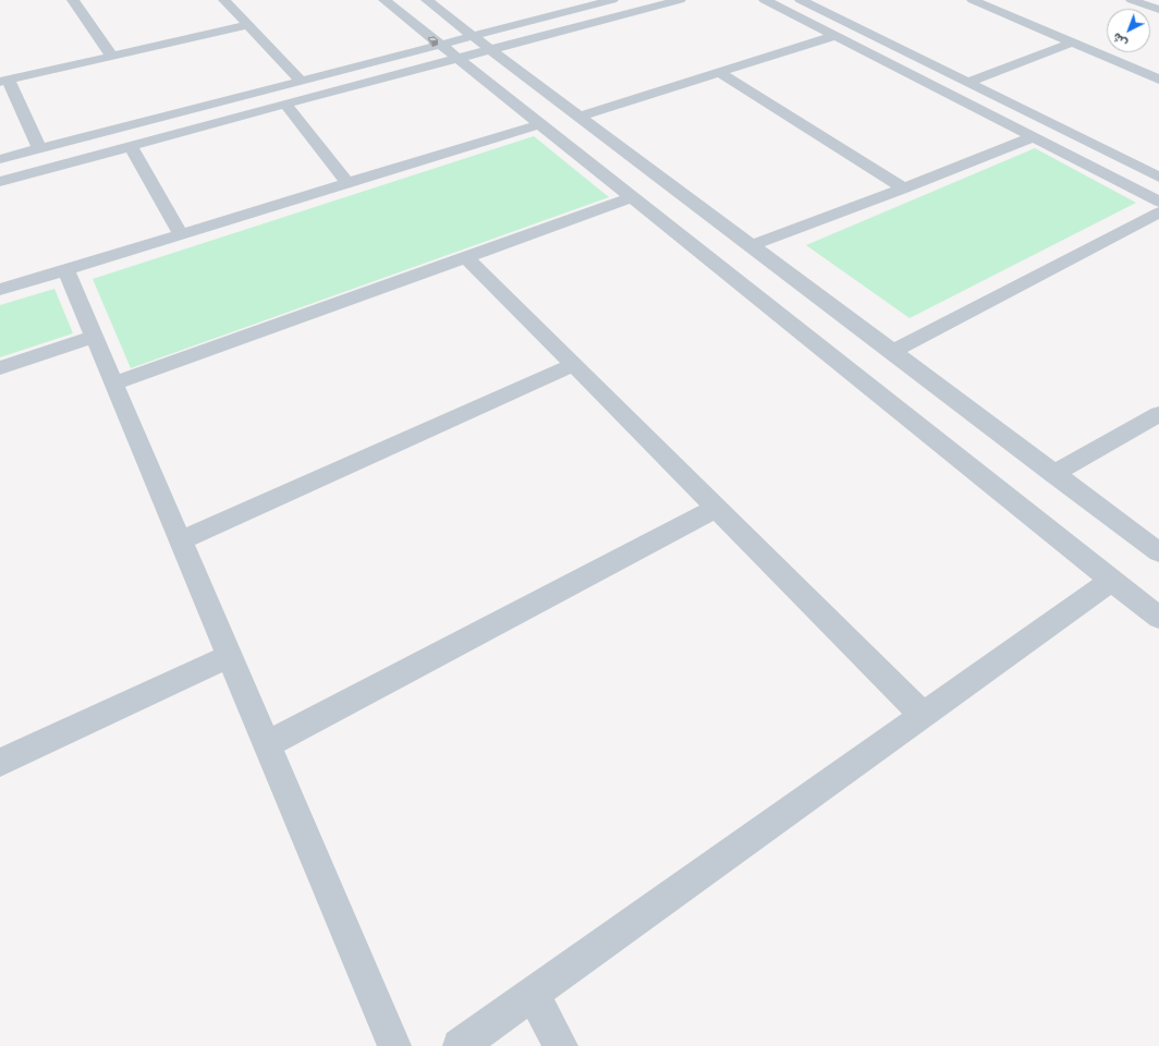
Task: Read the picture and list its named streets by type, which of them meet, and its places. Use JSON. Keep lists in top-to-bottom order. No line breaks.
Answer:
{"north":"bottom left"}
